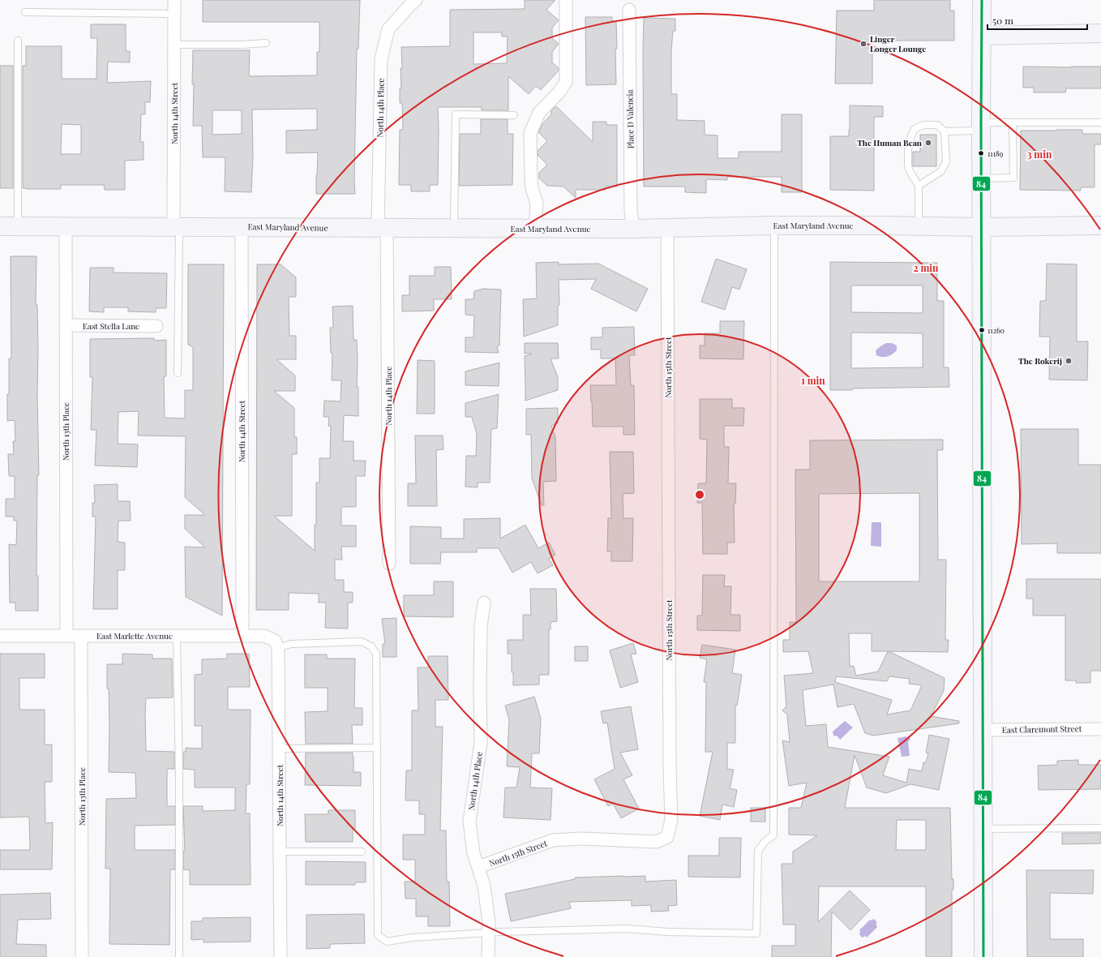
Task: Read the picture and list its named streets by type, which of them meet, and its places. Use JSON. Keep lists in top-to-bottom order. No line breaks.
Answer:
{"streets":{"street":["North 14th Place","North 14th Street","Place D Valencia","East Maryland Avenue","East Stella Lane","North 15th Street","North 13th Place","East Marlette Avenue","East Claremont Street"]},"crossings":[["North 14th Place","East Maryland Avenue"],["North 14th Place","North 15th Street"],["North 14th Street","East Maryland Avenue"],["North 14th Street","East Marlette Avenue"],["Place D Valencia","East Maryland Avenue"],["East Maryland Avenue","North 15th Street"],["East Maryland Avenue","North 13th Place"],["East Stella Lane","North 13th Place"],["North 13th Place","East Marlette Avenue"]],"places":["Linger Longer Lounge","The Human Bean","11189","11260","The Rokerij"],"lines":["transit line 84"],"scale_bar":"50 m","rings":["3 min","2 min","1 min"]}
